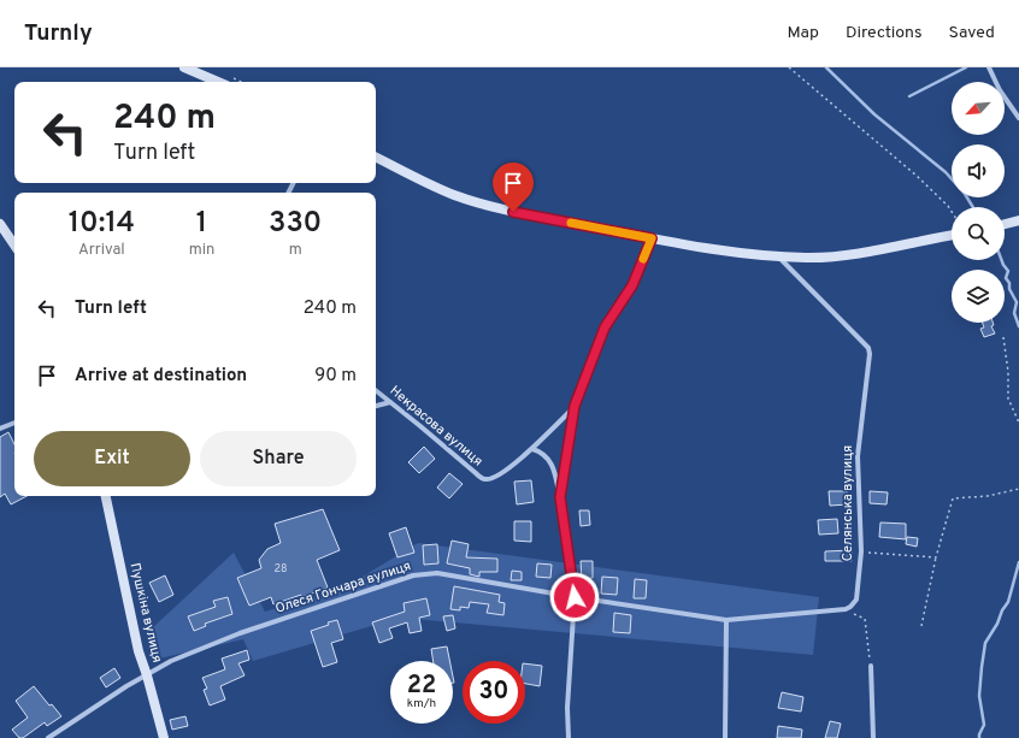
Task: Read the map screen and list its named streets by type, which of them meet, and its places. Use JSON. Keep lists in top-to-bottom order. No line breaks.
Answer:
{"streets":{"street":["Некрасова вулиця","Селянська вулиця","Олеся Гончара вулиця","Пушкіна вулиця"]},"crossings":[["Селянська вулиця","Олеся Гончара вулиця"],["Олеся Гончара вулиця","Пушкіна вулиця"]],"house_numbers":["28"],"north":"bottom left","page":{"header":"Turnly","nav":["Map","Directions","Saved"],"turn":["240 m","Turn left"],"eta":["10:14","Arrival","1","min","330","m"],"list":[{"name":"Turn left","value":"240 m"},{"name":"Arrive at destination","value":"90 m"}],"buttons":["Exit","Share"],"speed":"22 km/h","limit":"30"}}
